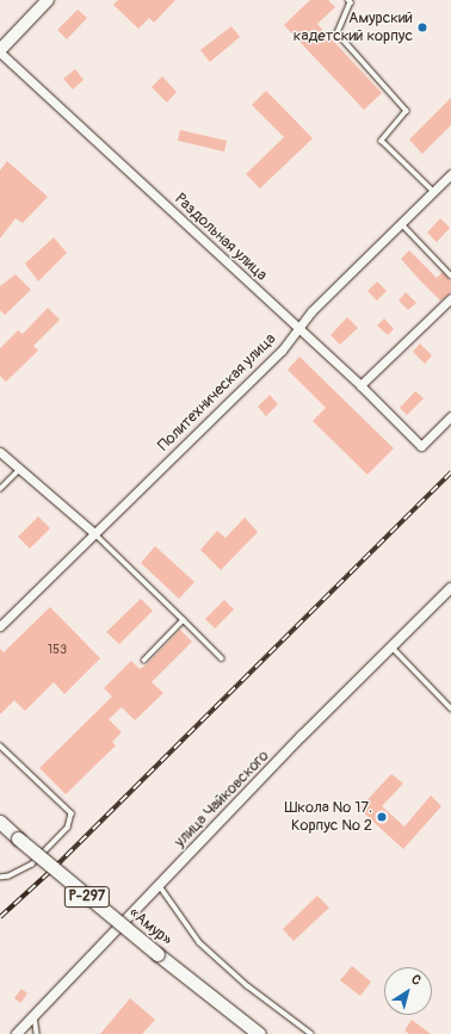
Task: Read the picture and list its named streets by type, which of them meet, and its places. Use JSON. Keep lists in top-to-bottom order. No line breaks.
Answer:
{"streets":{"highway":["Р-297","«Амур»"],"street":["Раздольная улица","Политехническая улица","улица Чайковского"]},"crossings":[["Раздольная улица","Политехническая улица"]],"places":["Амурский кадетский корпус","Школа № 17. Корпус № 2"],"house_numbers":["153"],"north":"top right"}
